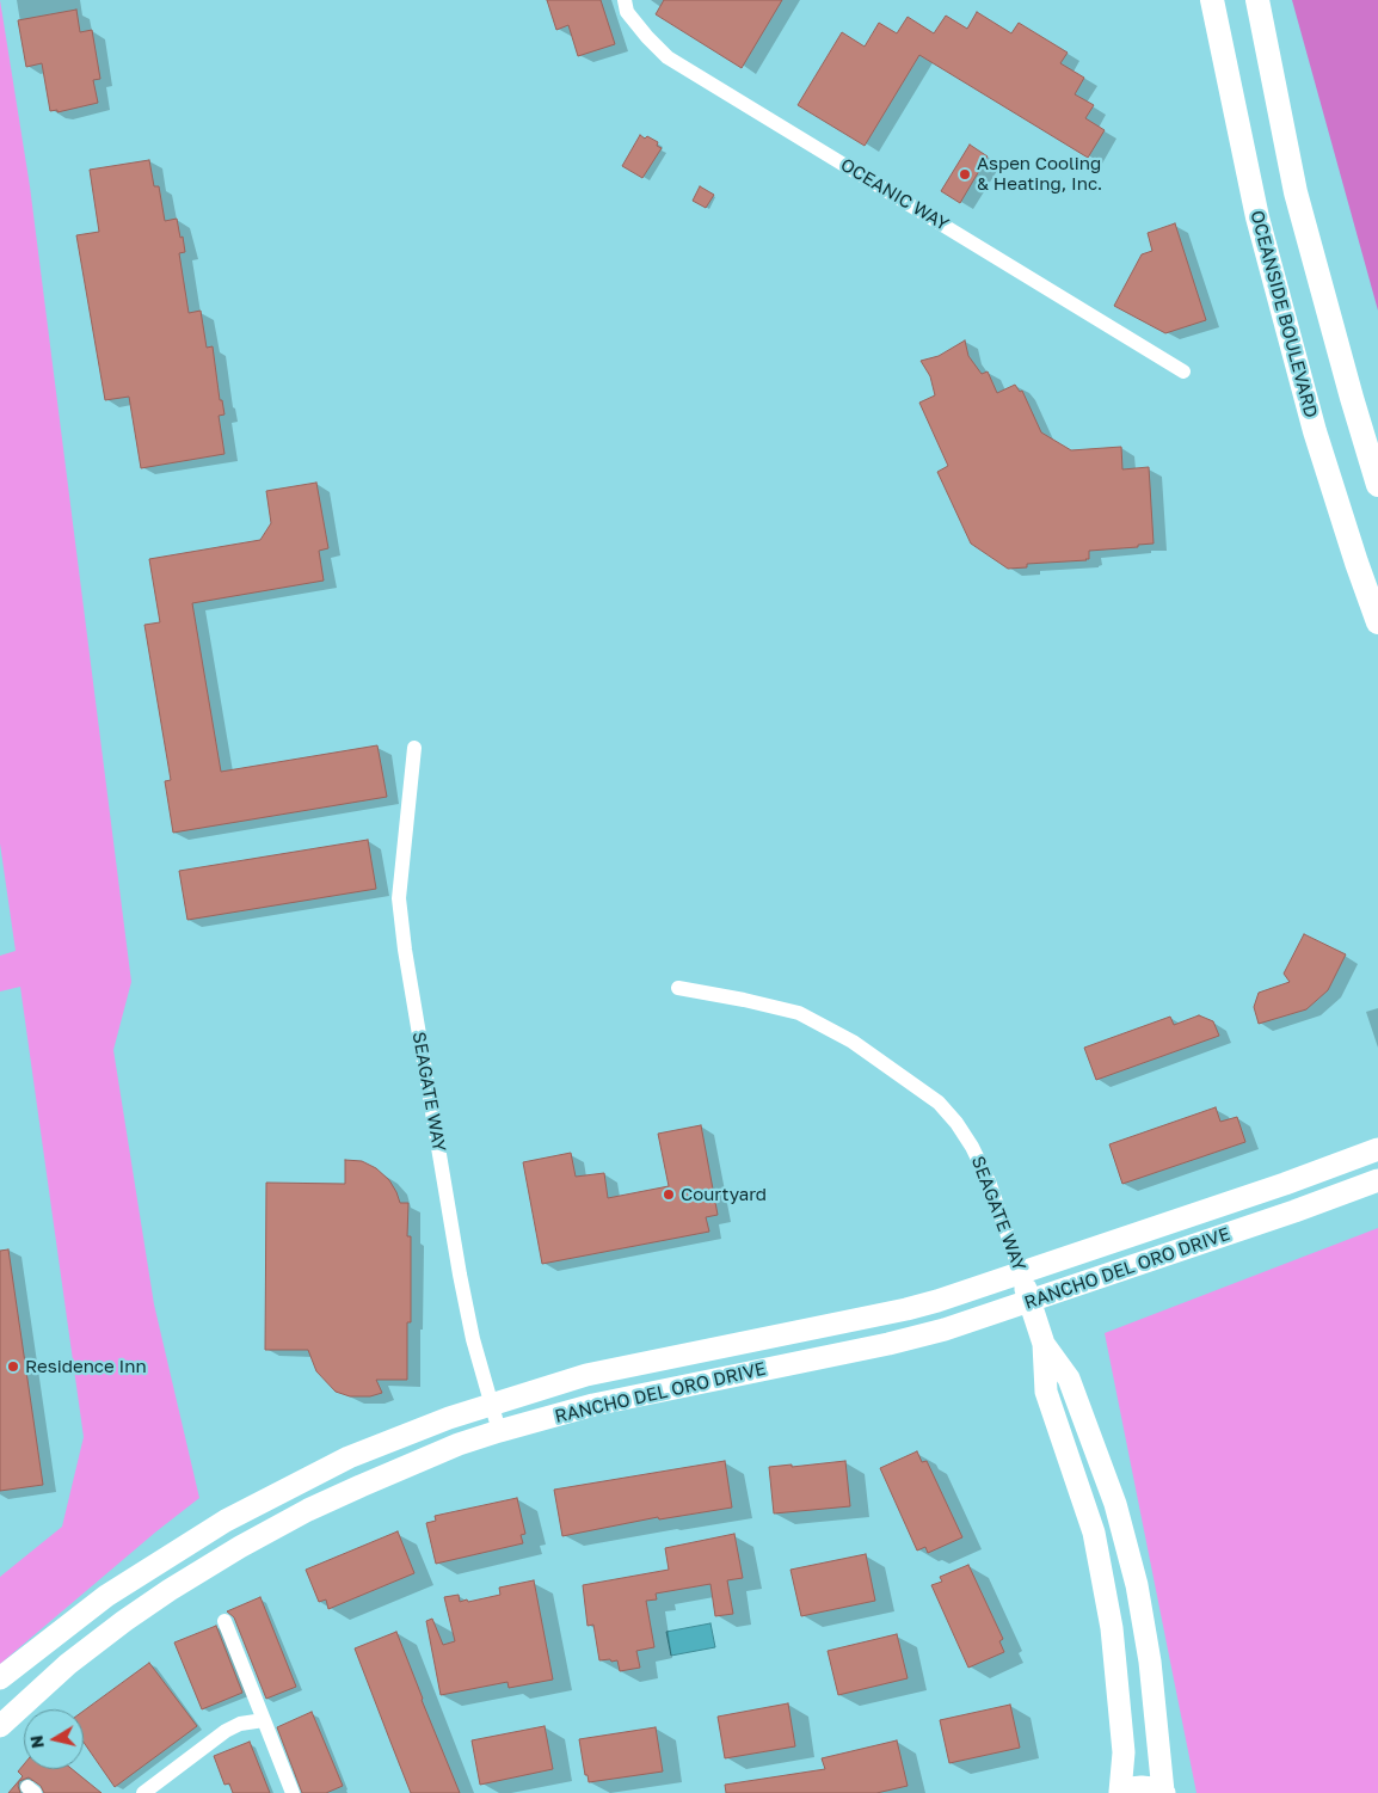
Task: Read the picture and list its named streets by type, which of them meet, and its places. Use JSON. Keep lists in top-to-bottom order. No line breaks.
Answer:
{"streets":{"main road":["OCEANSIDE BOULEVARD","SEAGATE WAY","RANCHO DEL ORO DRIVE"],"street":["OCEANIC WAY"]},"crossings":[["SEAGATE WAY","RANCHO DEL ORO DRIVE"]],"places":["Aspen Cooling & Heating, Inc.","Courtyard","Residence Inn"],"north":"left"}
